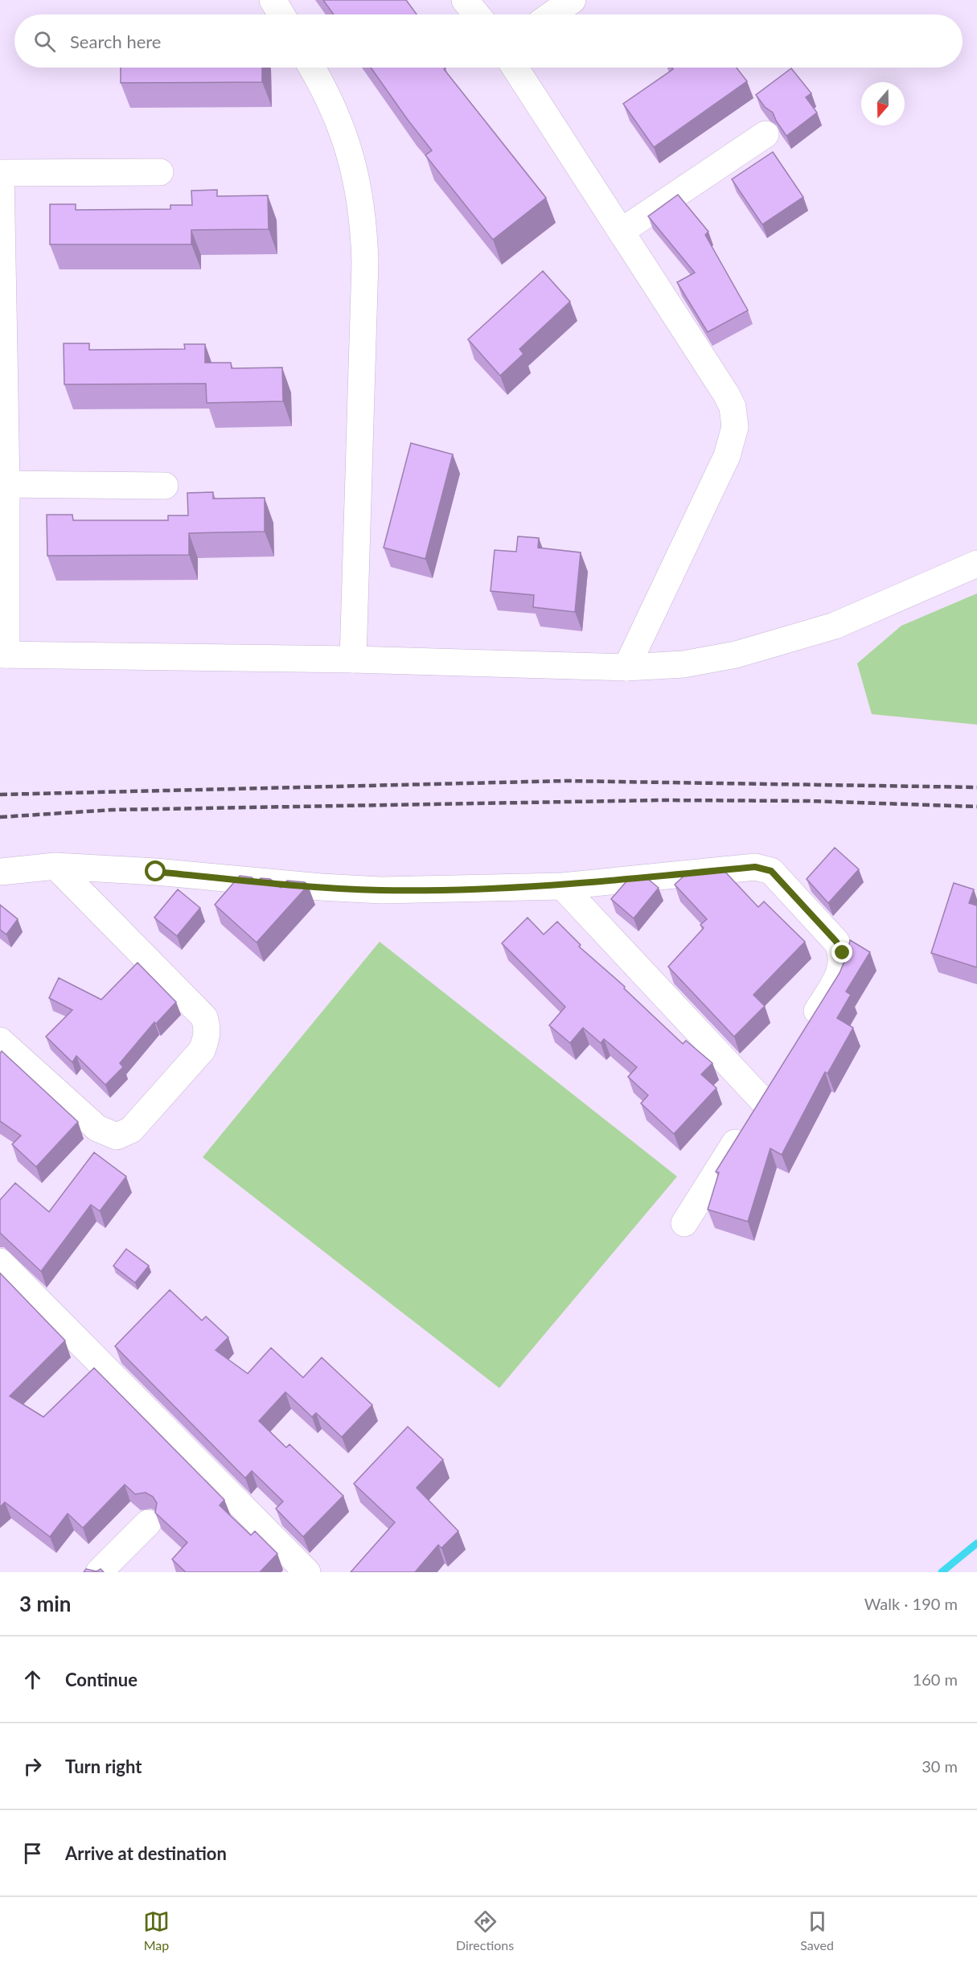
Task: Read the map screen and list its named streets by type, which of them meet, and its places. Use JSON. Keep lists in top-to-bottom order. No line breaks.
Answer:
{"north":"bottom","page":{"search":"Search here","heading":["3 min","Walk · 190 m"],"list":[["Continue","160 m"],["Turn right","30 m"],"Arrive at destination"],"nav":["Map","Directions","Saved"]}}
